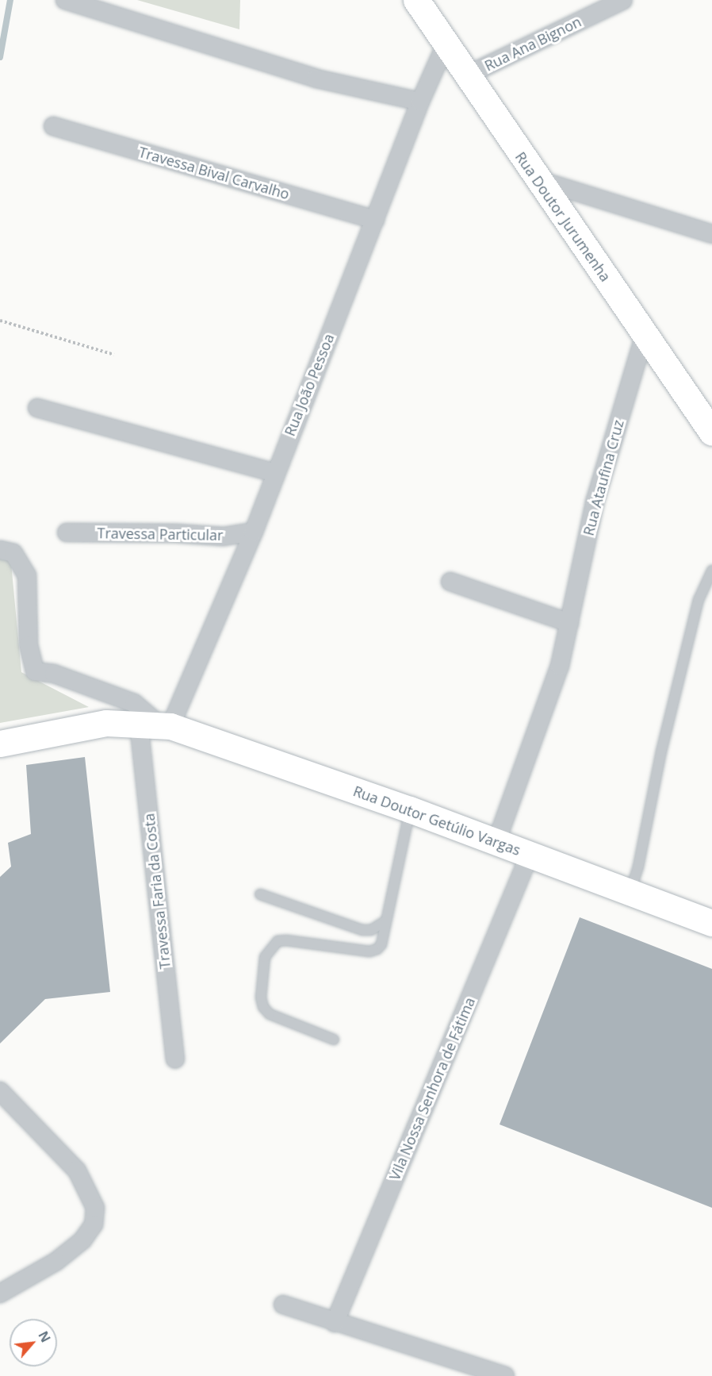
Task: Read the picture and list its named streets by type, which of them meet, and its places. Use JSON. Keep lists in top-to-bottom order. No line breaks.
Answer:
{"streets":{"main road":["Rua Doutor Jurumenha","Rua Doutor Getúlio Vargas"],"street":["Rua Ana Bignon","Travessa Bival Carvalho","Rua João Pessoa","Rua Ataufina Cruz","Travessa Particular","Travessa Faria da Costa","Vila Nossa Senhora de Fátima"]},"crossings":[["Rua Ana Bignon","Rua Doutor Jurumenha"],["Travessa Bival Carvalho","Rua João Pessoa"],["Rua Doutor Jurumenha","Rua João Pessoa"],["Rua Doutor Jurumenha","Rua Ataufina Cruz"],["Rua João Pessoa","Travessa Particular"],["Rua João Pessoa","Rua Doutor Getúlio Vargas"],["Rua João Pessoa","Travessa Faria da Costa"],["Rua Ataufina Cruz","Rua Doutor Getúlio Vargas"],["Rua Doutor Getúlio Vargas","Travessa Faria da Costa"],["Rua Doutor Getúlio Vargas","Vila Nossa Senhora de Fátima"]],"north":"top right"}
